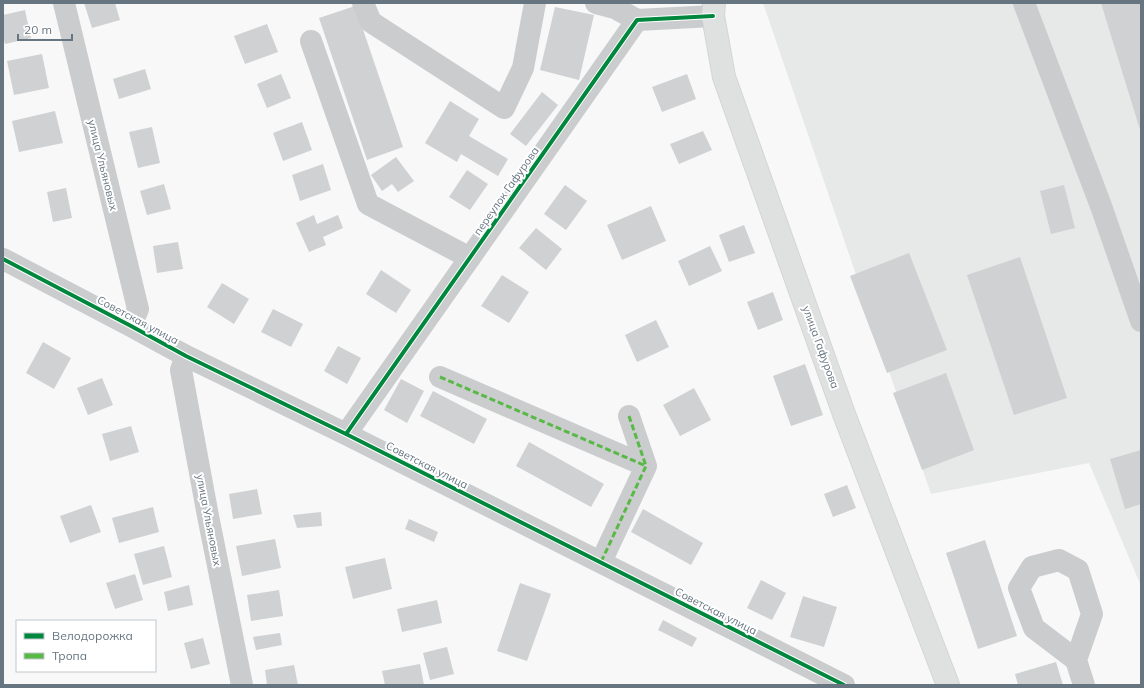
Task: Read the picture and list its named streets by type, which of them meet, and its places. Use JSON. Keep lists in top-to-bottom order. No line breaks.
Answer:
{"streets":{"main road":["улица Гафурова"],"street":["улица Ульяновых","переулок Гафурова","Советская улица"]},"crossings":[["улица Ульяновых","Советская улица"],["переулок Гафурова","Советская улица"]],"legend":["Велодорожка","Тропа"],"scale_bar":"20 m"}
